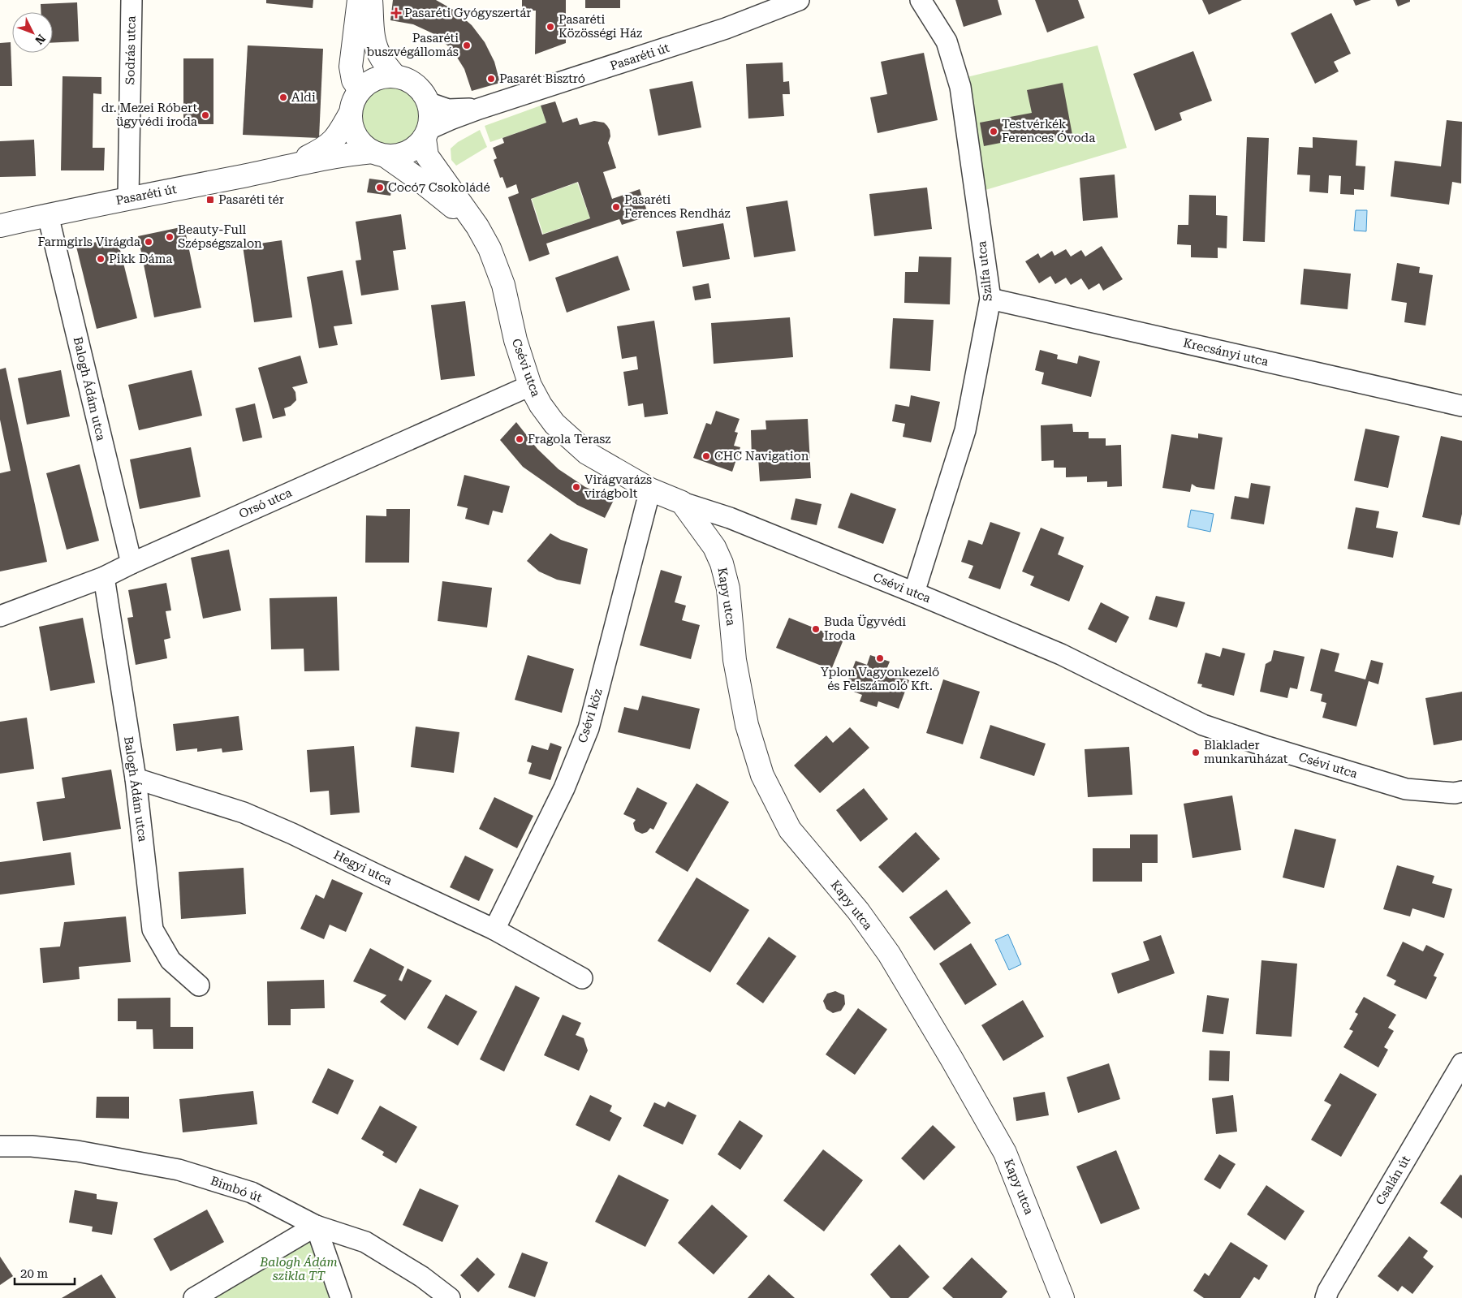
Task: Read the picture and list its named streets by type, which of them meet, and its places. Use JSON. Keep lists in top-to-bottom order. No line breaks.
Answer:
{"streets":{"street":["Sodrás utca","Pasaréti út","Szilfa utca","Krecsányi utca","Csévi utca","Balogh Ádám utca","Orsó utca","Kapy utca","Csévi köz","Hegyi utca","Csalán út","Bimbó út"]},"crossings":[["Sodrás utca","Pasaréti út"],["Pasaréti út","Csévi utca"],["Pasaréti út","Balogh Ádám utca"],["Szilfa utca","Krecsányi utca"],["Szilfa utca","Csévi utca"],["Csévi utca","Orsó utca"],["Csévi utca","Kapy utca"],["Csévi utca","Csévi köz"],["Balogh Ádám utca","Orsó utca"],["Balogh Ádám utca","Hegyi utca"],["Csévi köz","Hegyi utca"]],"parks":["Balogh Ádám szikla TT"],"places":{"health":["Pasaréti Gyógyszertár"],"other":["Pasaréti Közösségi Ház","Pasaréti buszvégállomás","Pasarét Bisztró","Aldi","dr. Mezei Róbert ügyvédi iroda","Testvérkék Ferences Óvoda","Cocó7 Csokoládé","Pasaréti Ferences Rendház","Beauty-Full Szépségszalon","Farmgirls Virágda","Pikk Dáma","Fragola Terasz","CHC Navigation","Virágvarázs virágbolt","Buda Ügyvédi Iroda","Yplon Vagyonkezelő és Felszámoló Kft.","Blaklader munkaruházat"],"transit":["Pasaréti tér"]},"scale_bar":"20 m","north":"bottom right"}
